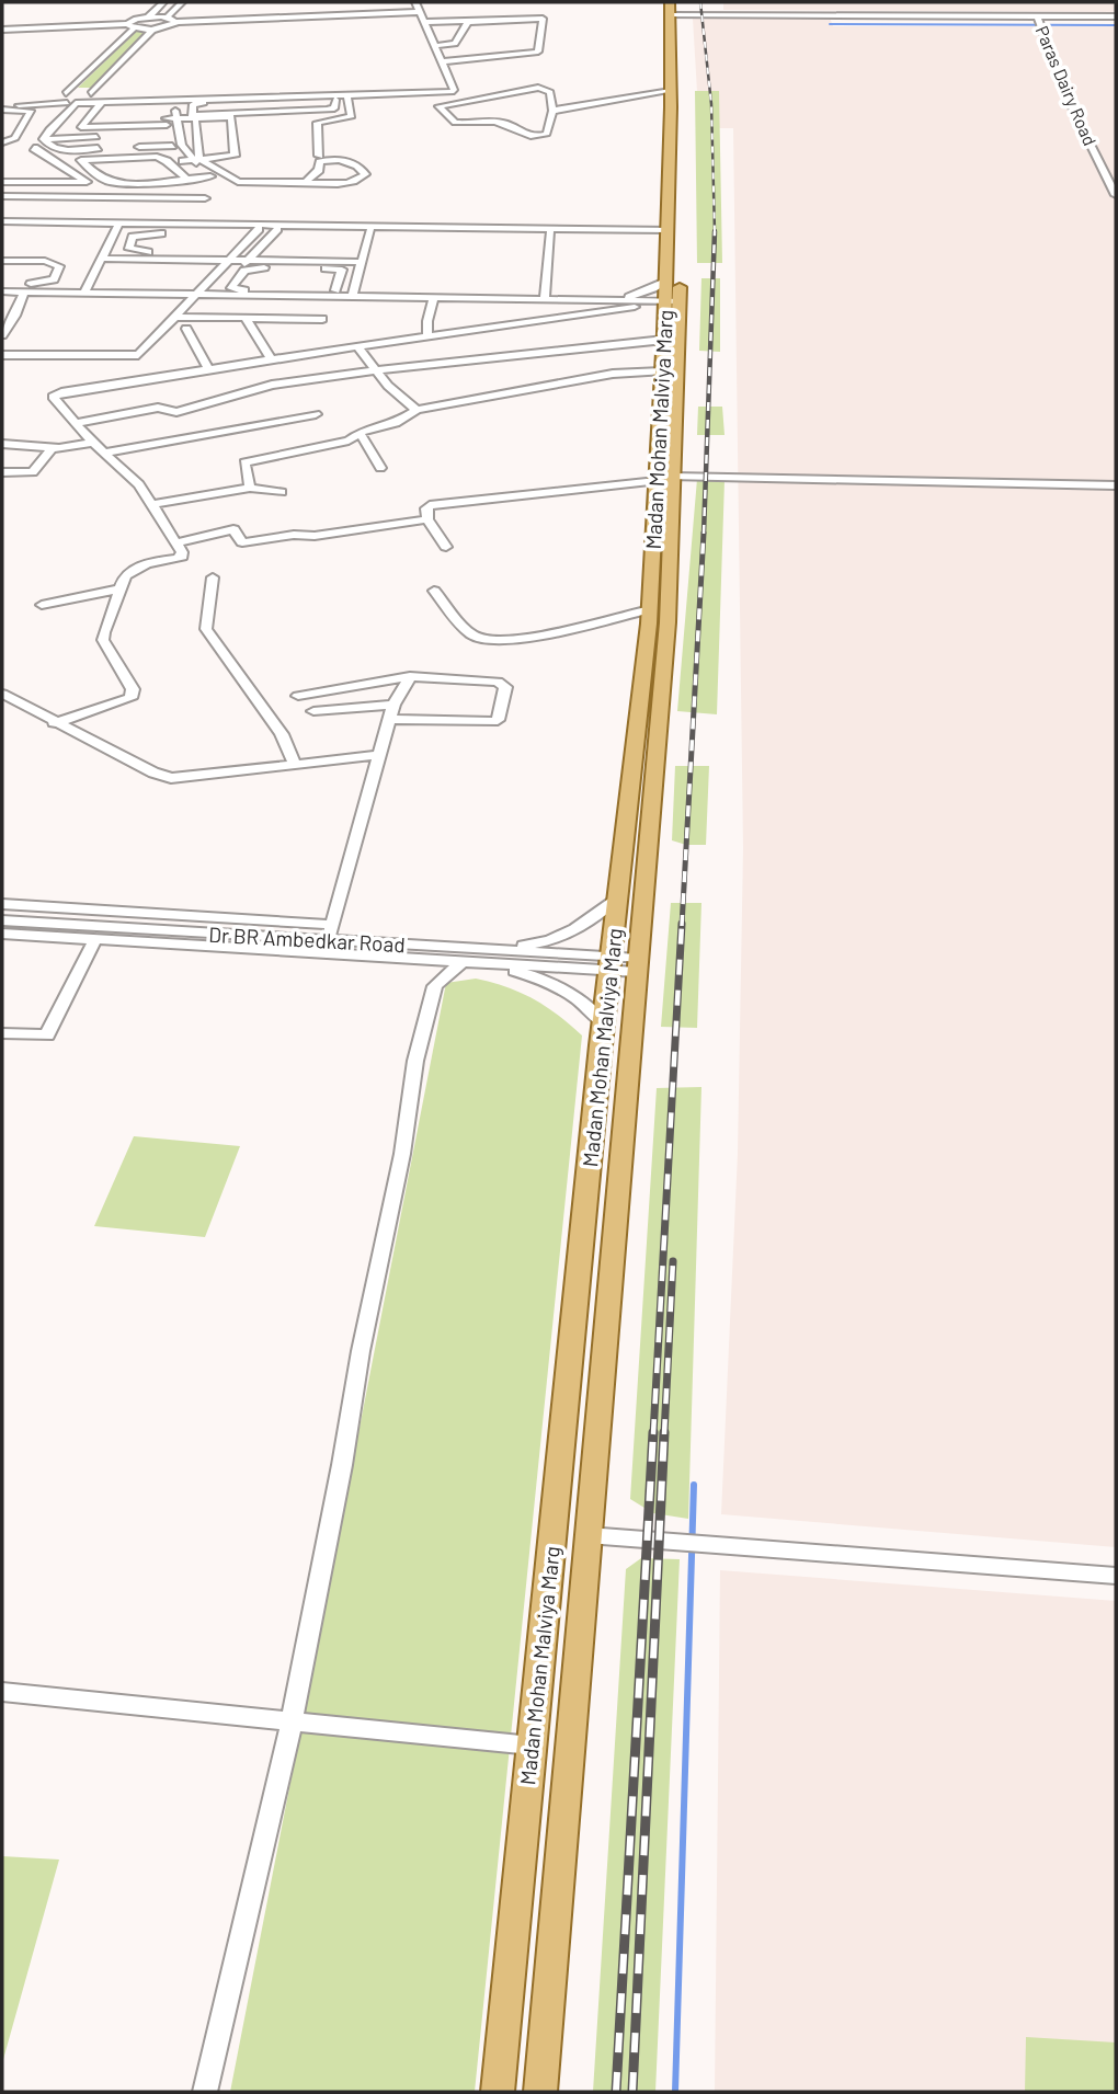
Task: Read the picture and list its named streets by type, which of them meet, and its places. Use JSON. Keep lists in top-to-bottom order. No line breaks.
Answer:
{"streets":{"main road":["Madan Mohan Malviya Marg"],"street":["Paras Dairy Road","Dr BR Ambedkar Road"]},"crossings":[["Madan Mohan Malviya Marg","Dr BR Ambedkar Road"]]}
